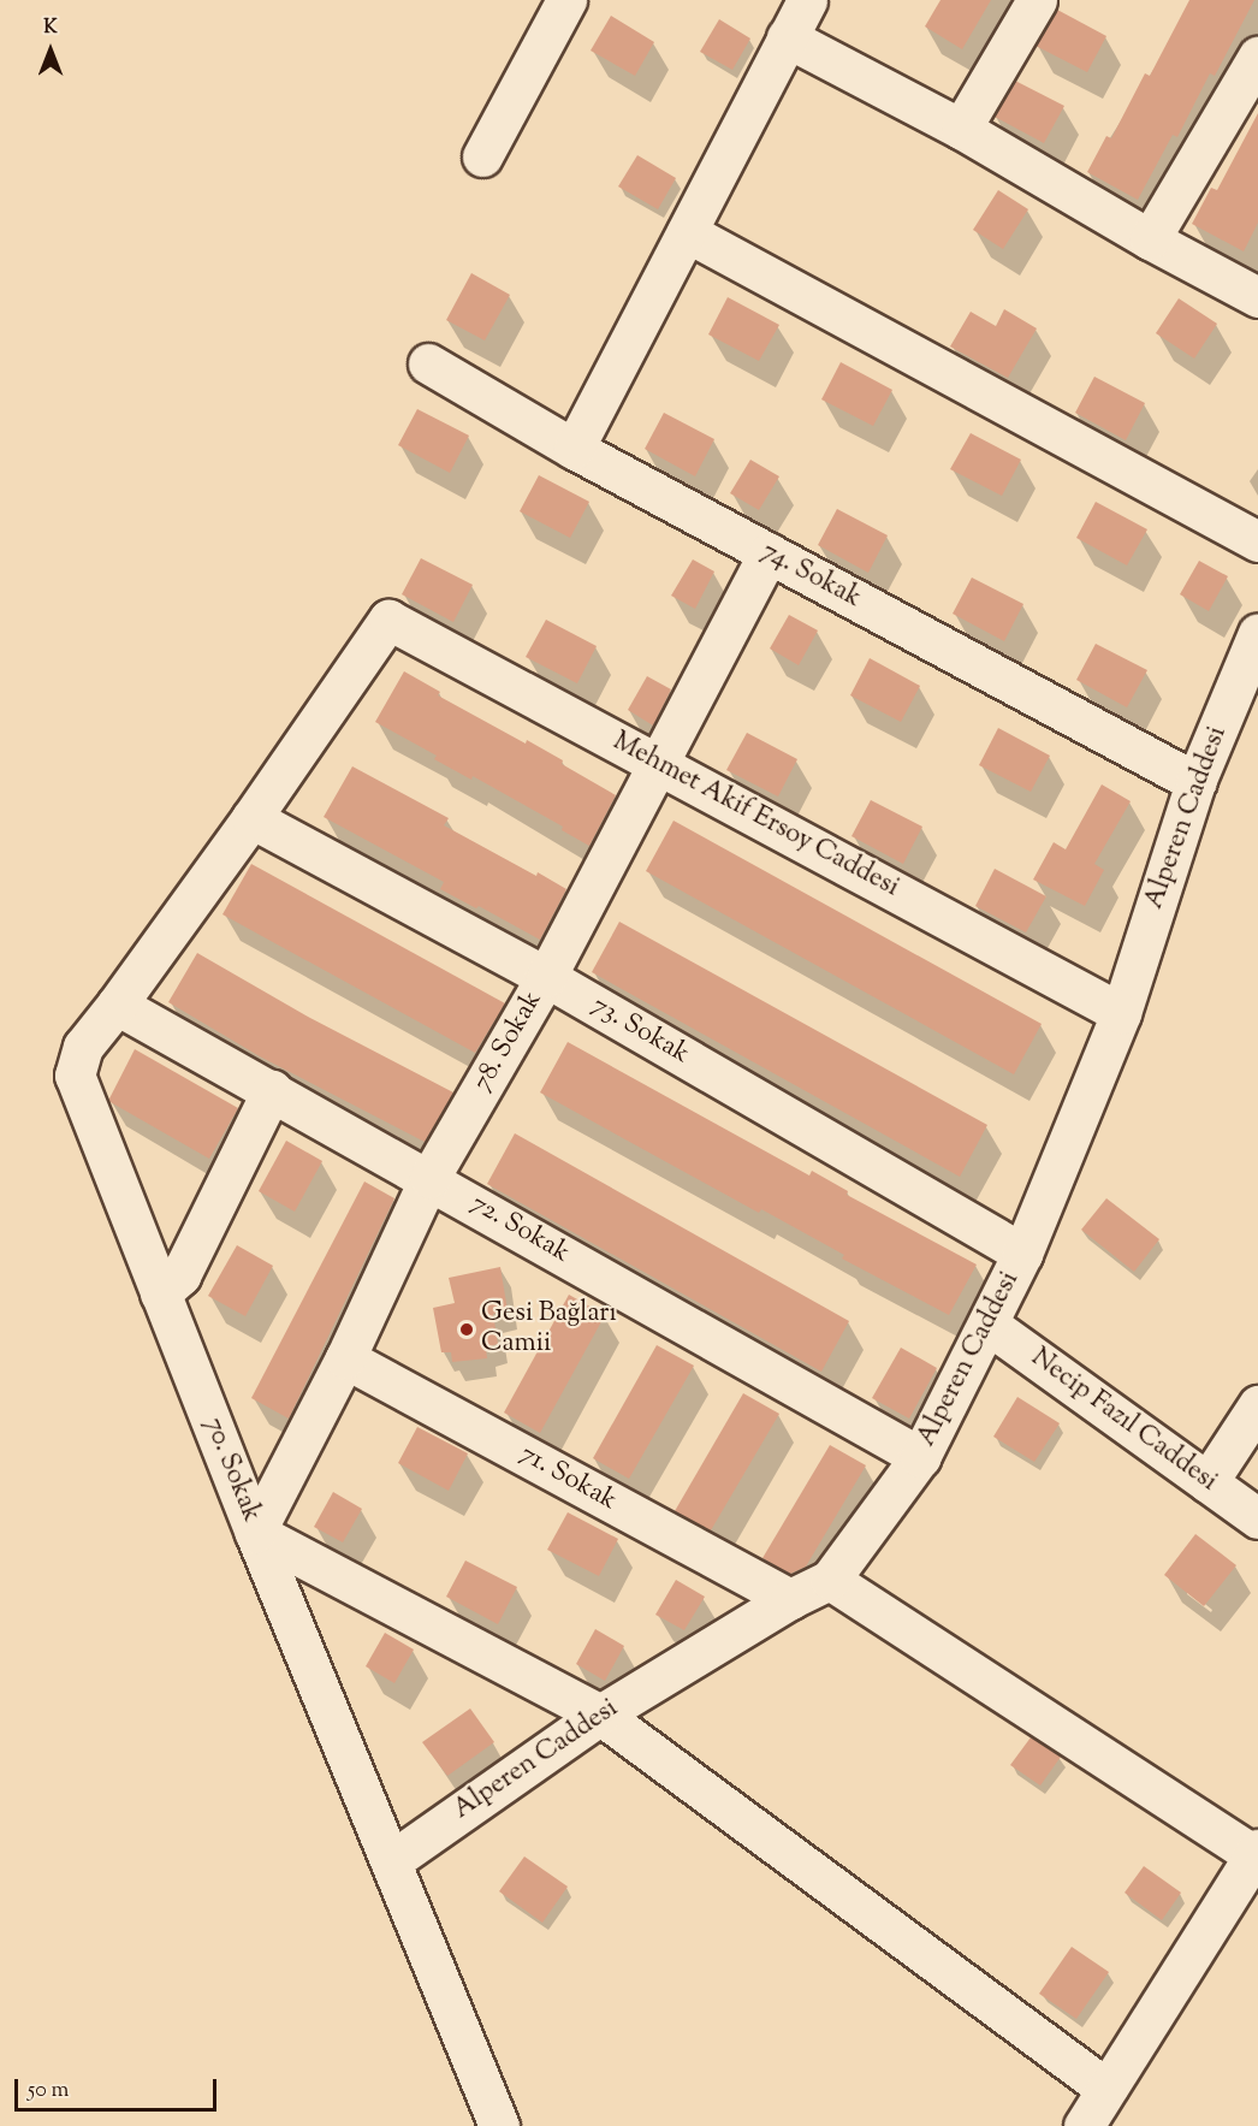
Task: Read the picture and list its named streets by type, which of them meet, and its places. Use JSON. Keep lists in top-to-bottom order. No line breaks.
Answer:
{"streets":{"street":["74. Sokak","Mehmet Akif Ersoy Caddesi","Alperen Caddesi","73. Sokak","78. Sokak","72. Sokak","Necip Fazıl Caddesi","70. Sokak","71. Sokak"]},"crossings":[["74. Sokak","Alperen Caddesi"],["74. Sokak","78. Sokak"],["Mehmet Akif Ersoy Caddesi","Alperen Caddesi"],["Mehmet Akif Ersoy Caddesi","73. Sokak"],["Mehmet Akif Ersoy Caddesi","78. Sokak"],["Alperen Caddesi","73. Sokak"],["Alperen Caddesi","72. Sokak"],["Alperen Caddesi","Necip Fazıl Caddesi"],["Alperen Caddesi","70. Sokak"],["Alperen Caddesi","71. Sokak"],["73. Sokak","78. Sokak"],["78. Sokak","72. Sokak"],["78. Sokak","70. Sokak"],["78. Sokak","71. Sokak"],["72. Sokak","70. Sokak"]],"places":["Gesi Bağları Camii"],"scale_bar":"50 m","north":"top"}
